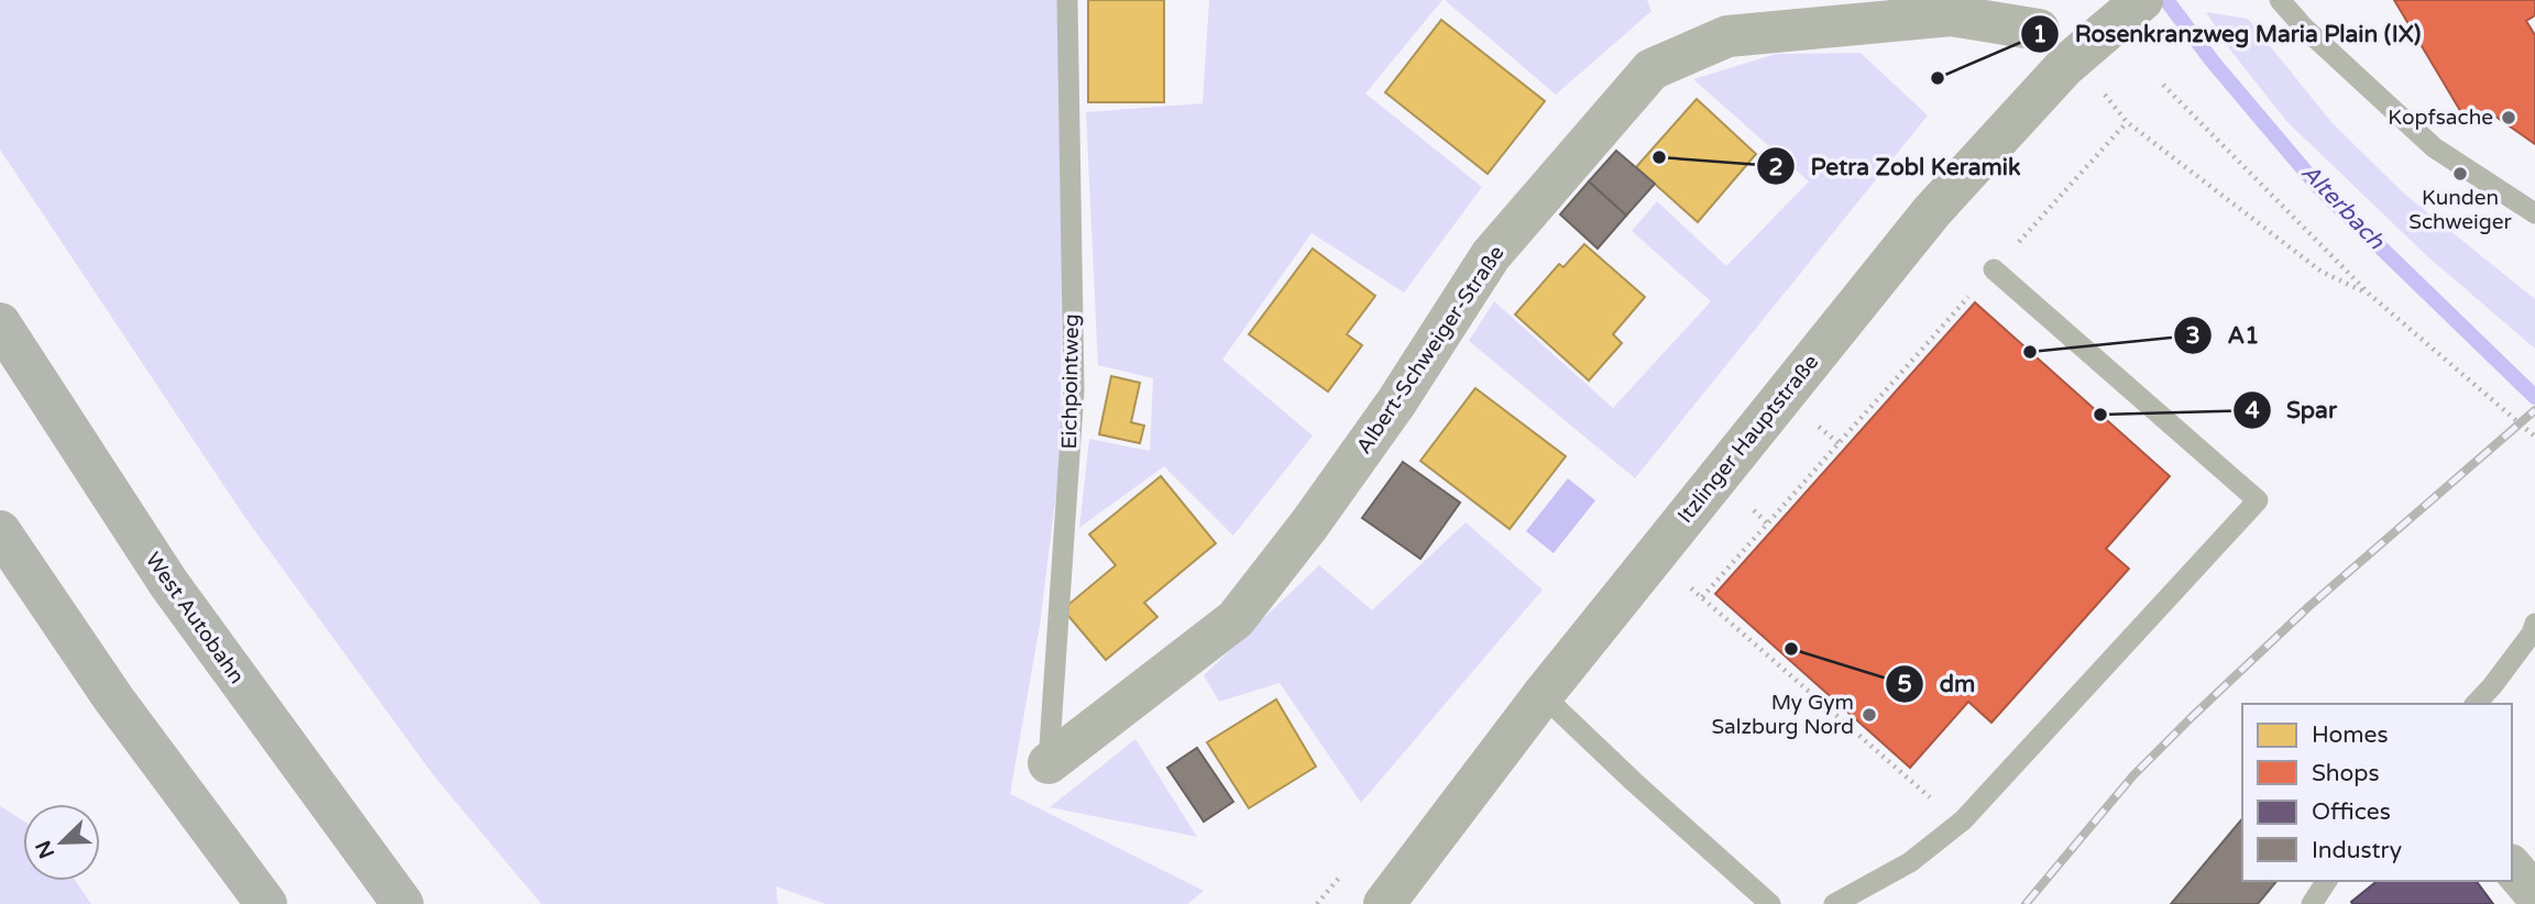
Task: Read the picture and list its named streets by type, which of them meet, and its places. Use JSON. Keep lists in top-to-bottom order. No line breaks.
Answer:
{"streets":{"highway":["West Autobahn"],"main road":["Itzlinger Hauptstraße"],"street":["Albert-Schweiger-Straße"],"lane":["Eichpointweg"]},"crossings":[["Albert-Schweiger-Straße","Eichpointweg"]],"water":["Alterbach"],"places":["Rosenkranzweg Maria Plain (IX)","Kopfsache","Petra Zobl Keramik","Kunden Schweiger","A1","Spar","dm","My Gym Salzburg Nord"],"legend":["Homes","Shops","Offices","Industry"],"north":"bottom left"}
